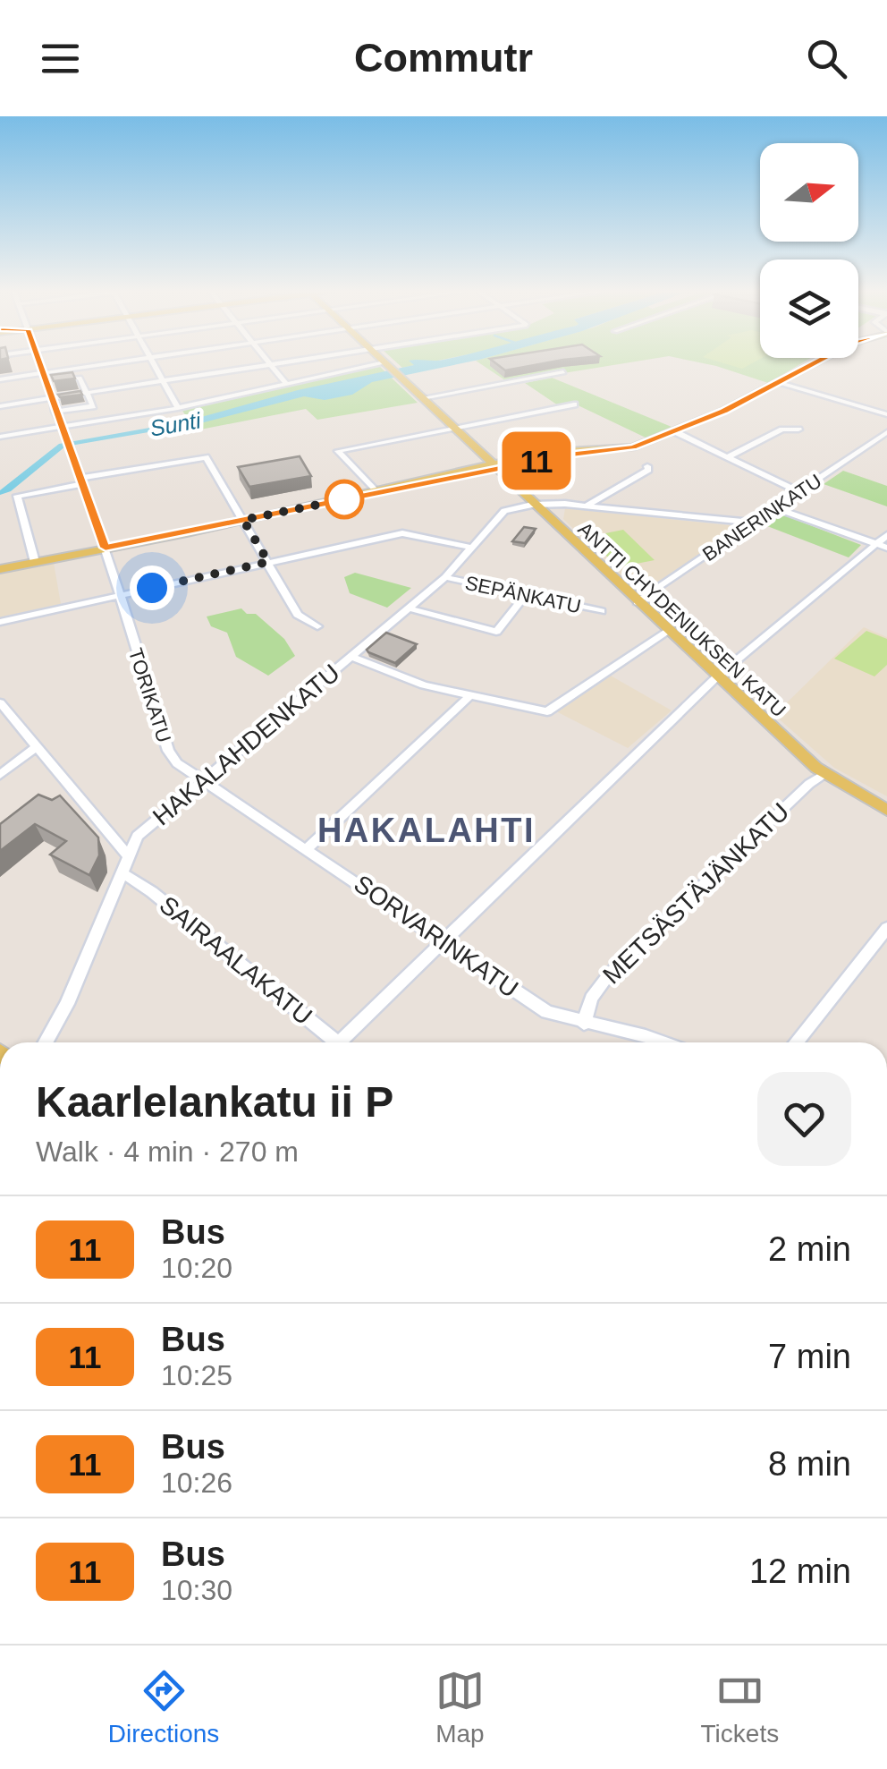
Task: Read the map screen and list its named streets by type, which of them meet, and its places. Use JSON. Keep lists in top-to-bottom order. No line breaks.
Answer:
{"streets":{"main road":["ANTTI CHYDENIUKSEN KATU"],"street":["BANERINKATU","SEPÄNKATU","TORIKATU","HAKALAHDENKATU","METSÄSTÄJÄNKATU","SORVARINKATU","SAIRAALAKATU"]},"crossings":[["BANERINKATU","ANTTI CHYDENIUKSEN KATU"],["SEPÄNKATU","HAKALAHDENKATU"],["ANTTI CHYDENIUKSEN KATU","HAKALAHDENKATU"],["ANTTI CHYDENIUKSEN KATU","METSÄSTÄJÄNKATU"],["TORIKATU","HAKALAHDENKATU"],["TORIKATU","SORVARINKATU"],["HAKALAHDENKATU","SORVARINKATU"],["HAKALAHDENKATU","SAIRAALAKATU"],["METSÄSTÄJÄNKATU","SORVARINKATU"]],"districts":["HAKALAHTI"],"water":["Sunti"],"lines":["bus line 11"],"north":"right","page":{"header":"Commutr","on_map":"11","heading":["Kaarlelankatu ii P","Walk · 4 min · 270 m"],"list":[{"mark":"11","name":"Bus","note":"10:20","value":"2 min"},{"mark":"11","name":"Bus","note":"10:25","value":"7 min"},{"mark":"11","name":"Bus","note":"10:26","value":"8 min"},{"mark":"11","name":"Bus","note":"10:30","value":"12 min"}],"tabs":["Directions","Map","Tickets"]}}
